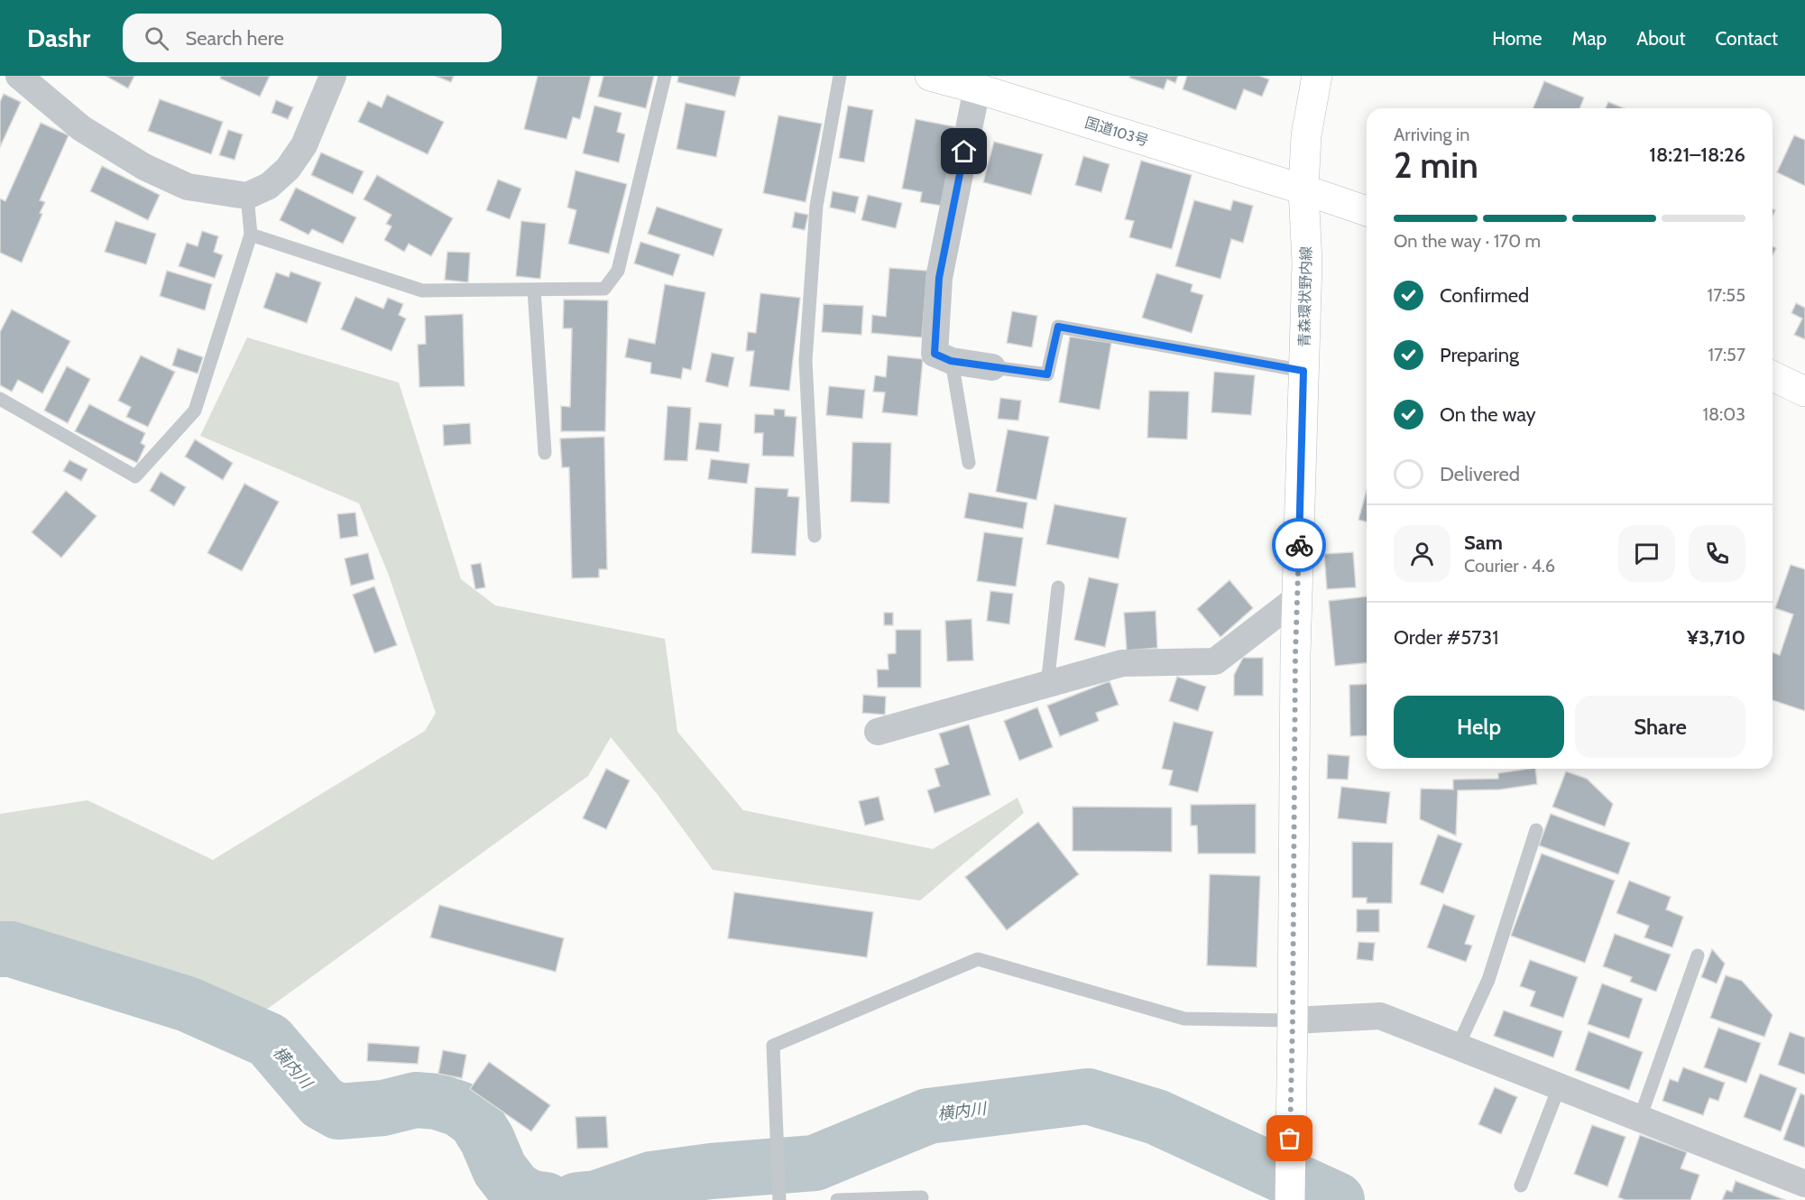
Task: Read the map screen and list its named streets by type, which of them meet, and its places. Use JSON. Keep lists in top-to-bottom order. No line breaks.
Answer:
{"streets":{"main road":["国道103号","青森環状野内線"]},"crossings":[["国道103号","青森環状野内線"]],"water":["横内川"],"page":{"header":"Dashr","search":"Search here","nav":["Home","Map","About","Contact"],"heading":["2 min","Arriving in","18:21–18:26"],"panel":["Sam","Courier · 4.6","Order #5731","¥3,710"],"bar":"On the way · 170 m","list":[["Confirmed","17:55"],["Preparing","17:57"],["On the way","18:03"],"Delivered"],"buttons":["Help","Share"]}}
